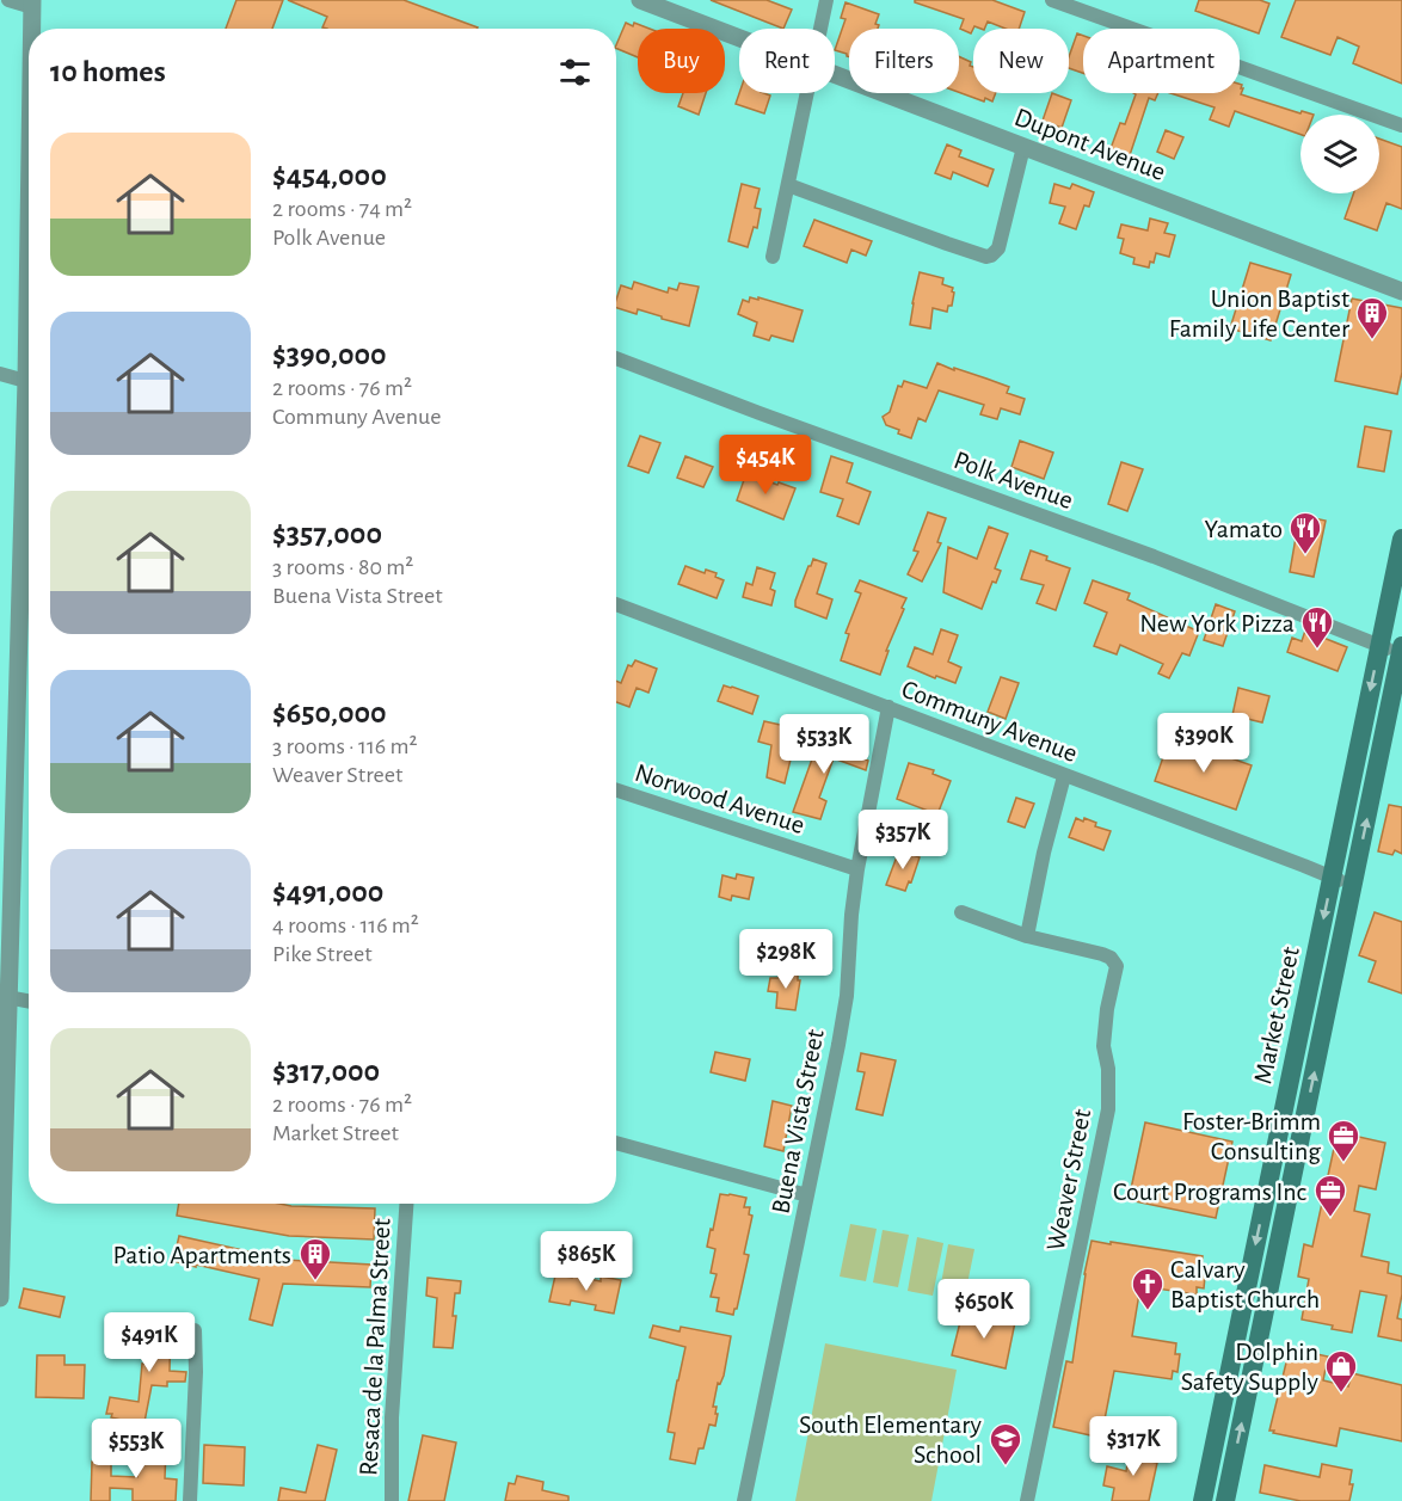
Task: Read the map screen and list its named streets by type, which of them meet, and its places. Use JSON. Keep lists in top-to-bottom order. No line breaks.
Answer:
{"streets":{"main road":["Market Street"],"street":["Dupont Avenue","Polk Avenue","Communy Avenue","Norwood Avenue","Buena Vista Street","Weaver Street","Resaca de la Palma Street"]},"crossings":[["Polk Avenue","Market Street"],["Communy Avenue","Market Street"],["Communy Avenue","Buena Vista Street"],["Norwood Avenue","Buena Vista Street"]],"places":{"building":["Union Baptist Family Life Center","Patio Apartments"],"restaurant":["Yamato","New York Pizza"],"office":["Foster-Brimm Consulting","Court Programs Inc"],"church":["Calvary Baptist Church"],"shop":["Dolphin Safety Supply"],"school or university":["South Elementary School"]},"page":{"chip":["Buy","Rent","Filters","New","Apartment"],"heading":"10 homes","list":[{"name":"$454,000","note":"2 rooms · 74 m² · Polk Avenue"},{"name":"$390,000","note":"2 rooms · 76 m² · Communy Avenue"},{"name":"$357,000","note":"3 rooms · 80 m² · Buena Vista Street"},{"name":"$650,000","note":"3 rooms · 116 m² · Weaver Street"},{"name":"$491,000","note":"4 rooms · 116 m² · Pike Street"},{"name":"$317,000","note":"2 rooms · 76 m² · Market Street"}],"price":["$454K","$390K","$533K","$357K","$298K","$865K","$650K","$491K","$317K","$553K"]}}
